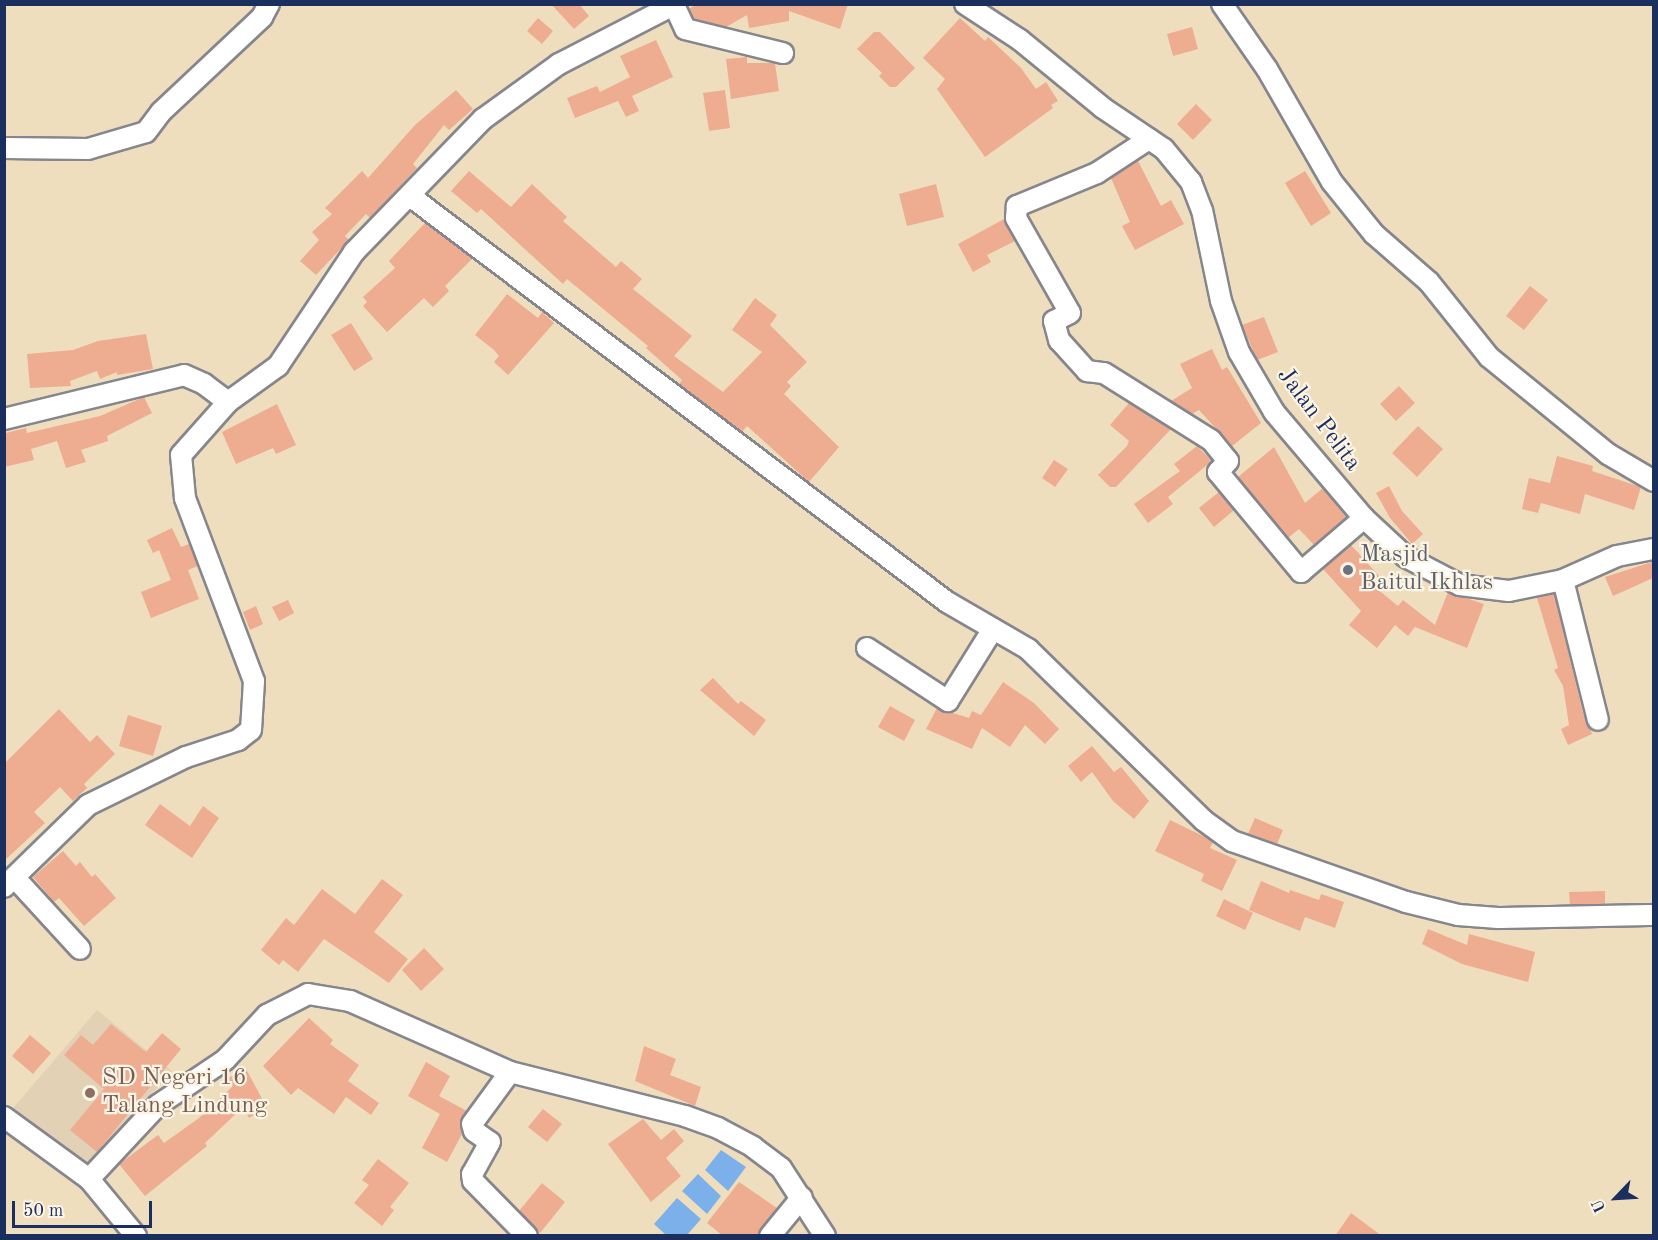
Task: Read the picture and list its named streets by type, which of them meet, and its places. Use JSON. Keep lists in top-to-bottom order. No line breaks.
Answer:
{"streets":{"street":["Jalan Pelita"]},"places":["Masjid Baitul Ikhlas","SD Negeri 16 Talang Lindung"],"scale_bar":"50 m","north":"bottom left"}
